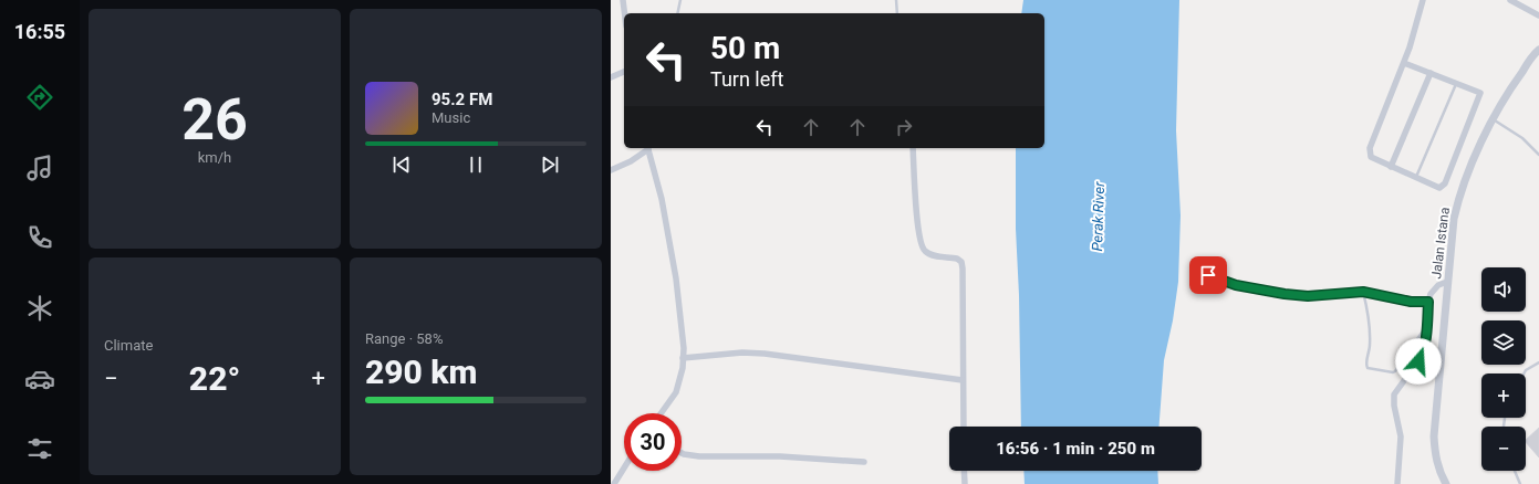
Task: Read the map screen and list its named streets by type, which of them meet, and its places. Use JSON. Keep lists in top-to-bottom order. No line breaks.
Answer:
{"streets":{"street":["Jalan Istana"]},"water":["Perak River"],"page":{"tabs":"16:55","tile":[["26","km/h"],"Climate",["Range · 58%","290 km"]],"turn":["50 m","Turn left"],"song":["95.2 FM","Music"],"map_buttons":["+","−"],"heat":["−","22°","+"],"limit":"30","trip":"16:56 · 1 min · 250 m"}}
